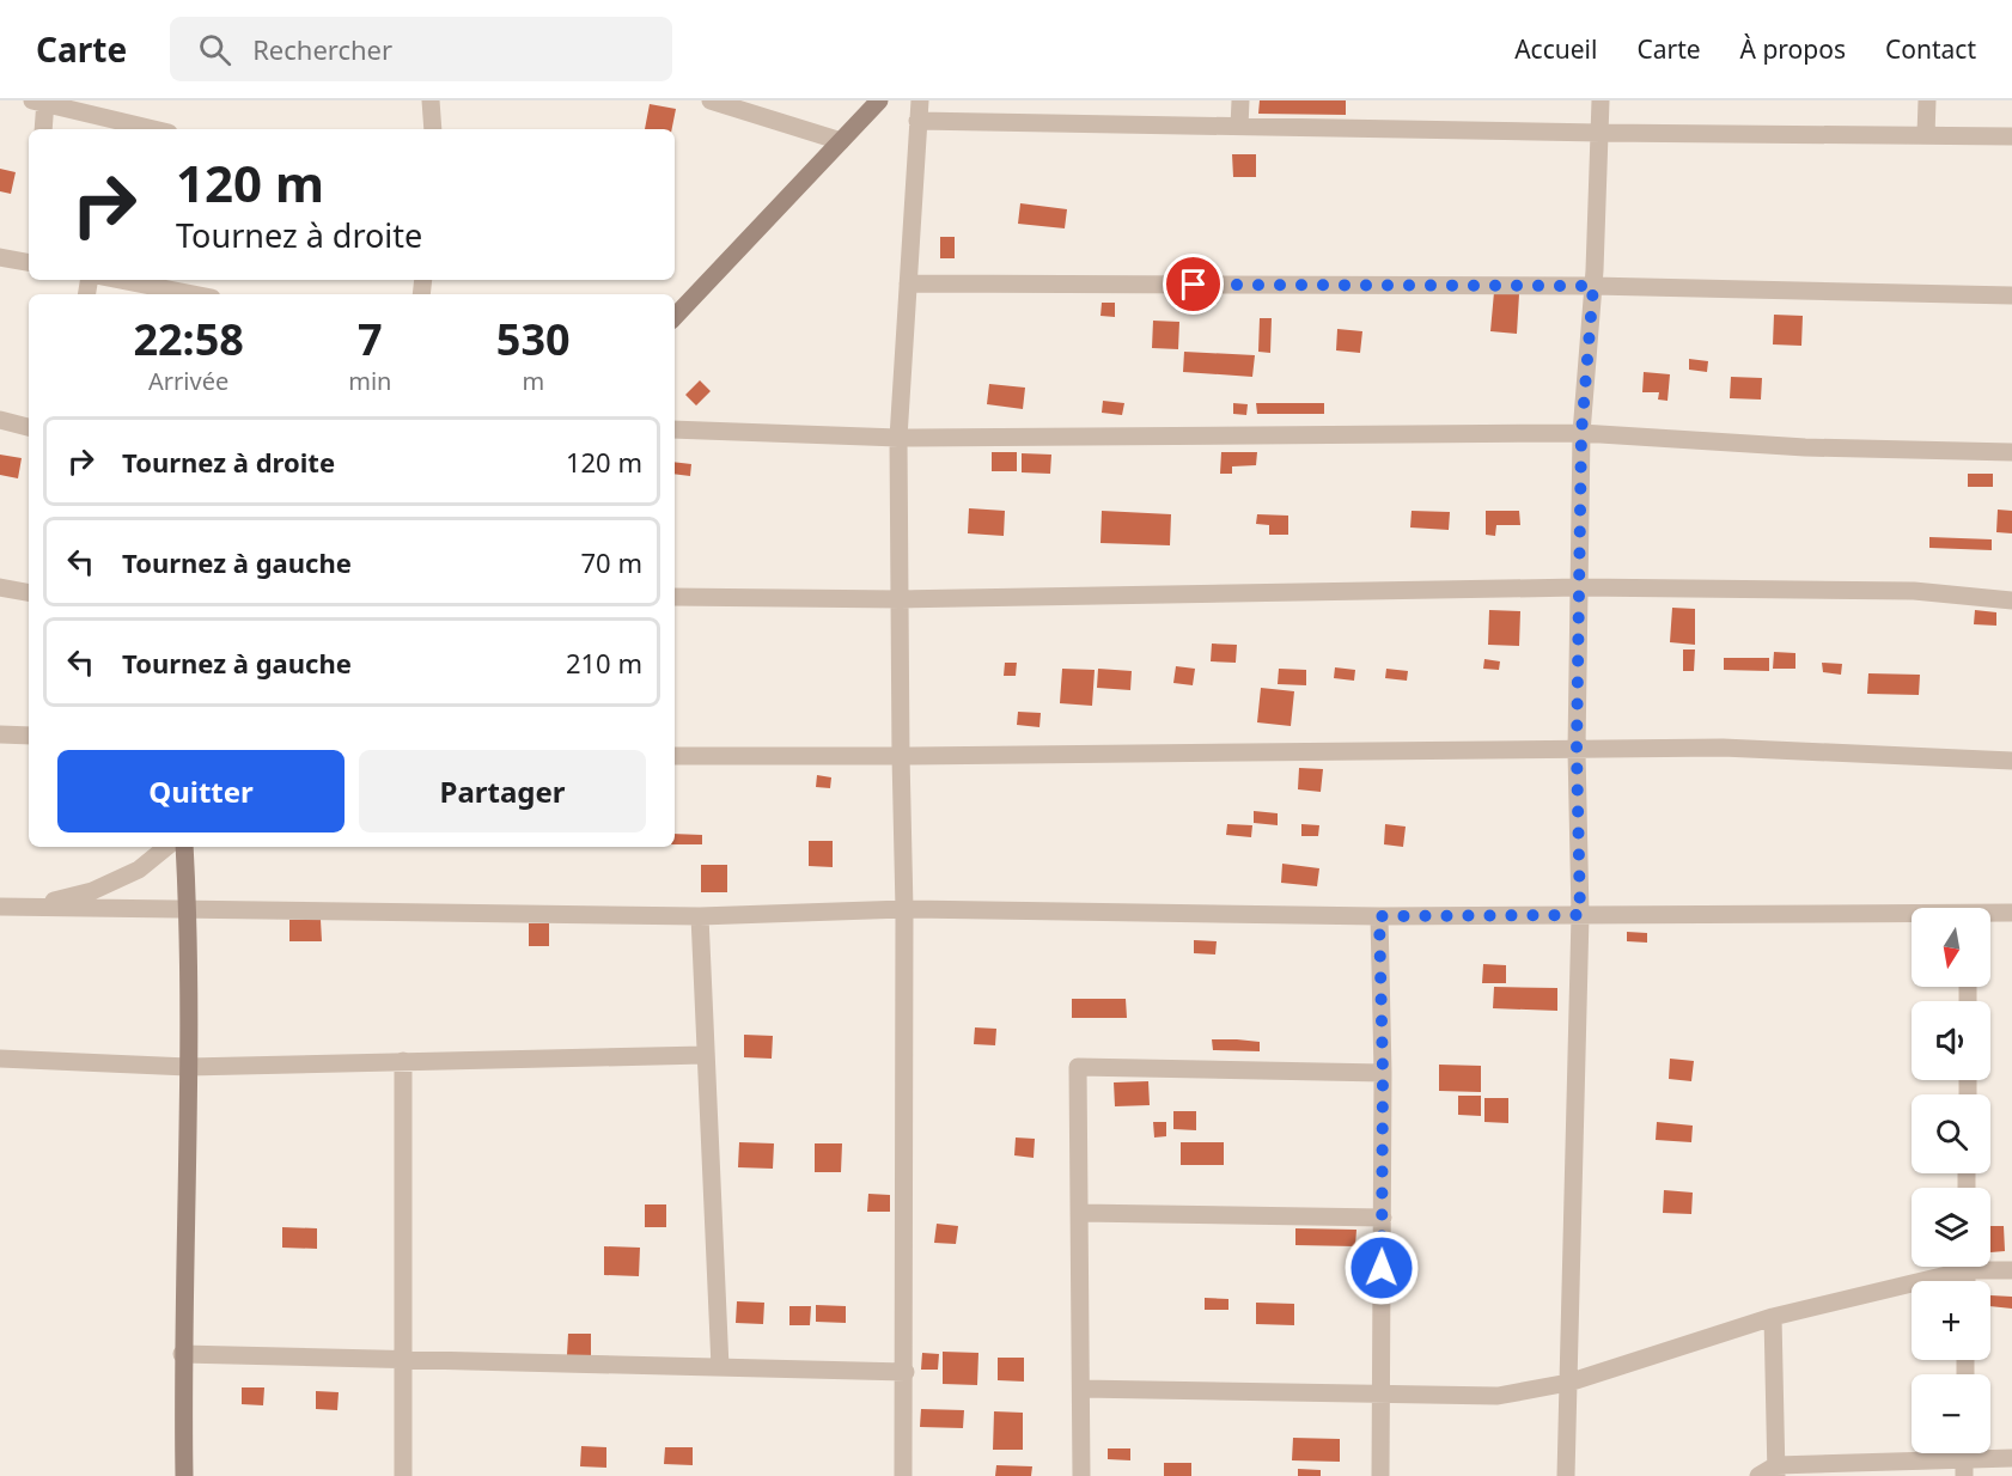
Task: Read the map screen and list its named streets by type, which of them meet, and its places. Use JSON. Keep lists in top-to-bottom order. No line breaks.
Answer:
{"north":"bottom","page":{"header":"Carte","search":"Rechercher","nav":["Accueil","Carte","À propos","Contact"],"turn":["120 m","Tournez à droite"],"eta":["22:58","Arrivée","7","min","530","m"],"list":[{"name":"Tournez à droite","value":"120 m"},{"name":"Tournez à gauche","value":"70 m"},{"name":"Tournez à gauche","value":"210 m"}],"buttons":["Quitter","Partager"],"map_buttons":["+","−"]}}
